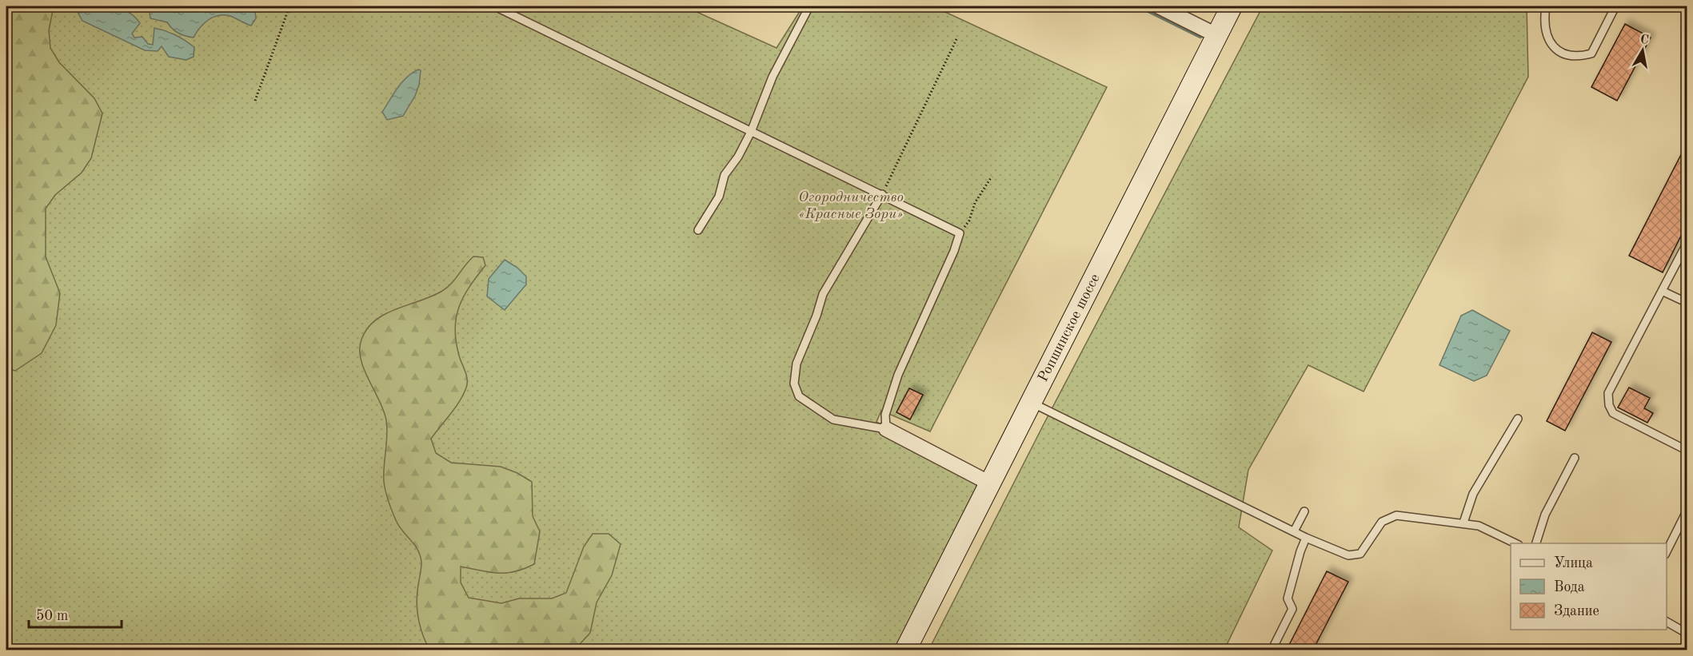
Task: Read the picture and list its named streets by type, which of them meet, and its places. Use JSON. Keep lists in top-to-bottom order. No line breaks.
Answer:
{"streets":{"main road":["Ропшинское шоссе"]},"parks":["Огородничество «Красные Зори»"],"legend":["Улица","Вода","Здание"],"scale_bar":"50 m","north":"top"}
